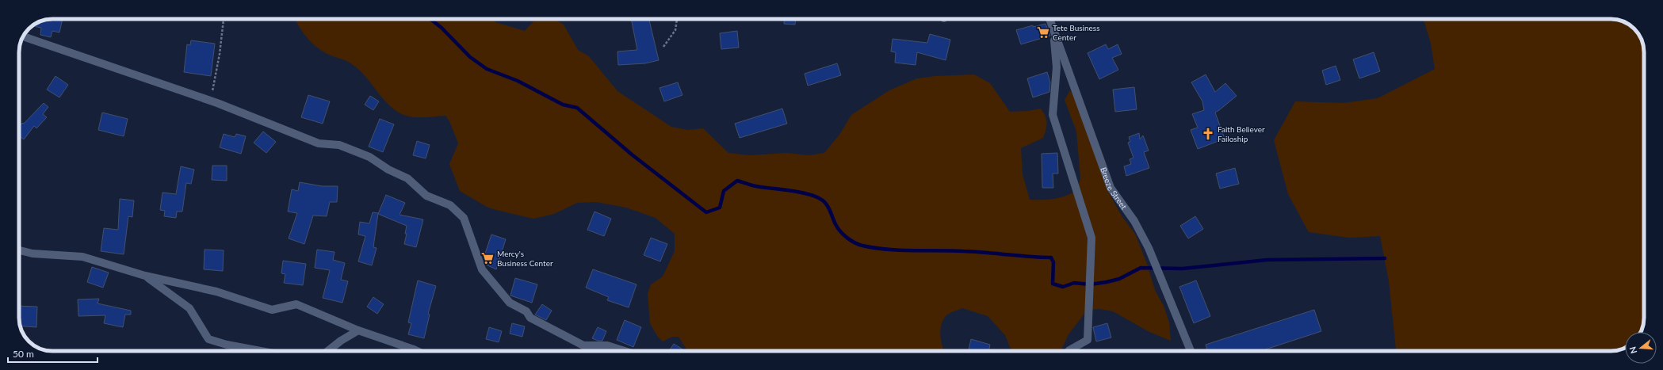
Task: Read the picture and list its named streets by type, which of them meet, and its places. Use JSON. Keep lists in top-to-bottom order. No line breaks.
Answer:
{"streets":{"street":["Breeze Street"]},"places":{"supermarket":["Tete Business Center","Mercy's Business Center"],"church":["Faith Believer Failoship"]},"scale_bar":"50 m","north":"left"}
